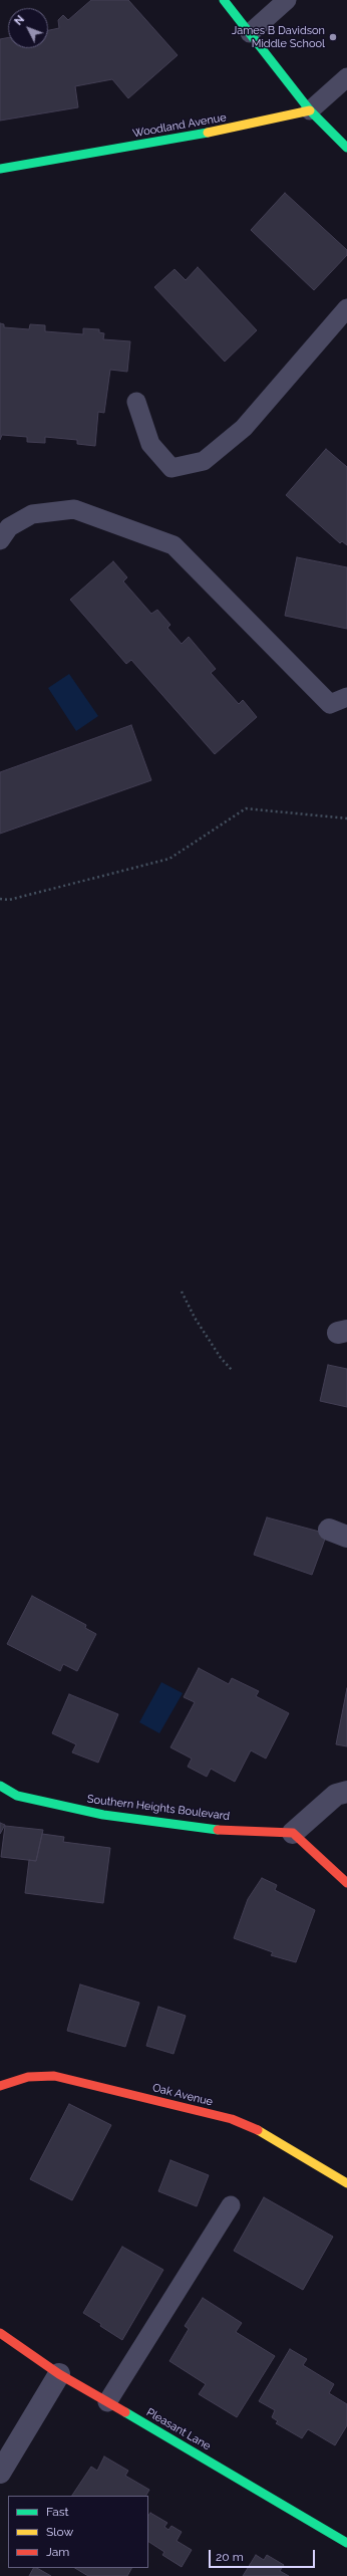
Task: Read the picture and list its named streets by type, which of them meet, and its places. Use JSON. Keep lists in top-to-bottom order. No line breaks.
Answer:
{"streets":{"street":["Woodland Avenue","Southern Heights Boulevard","Oak Avenue","Pleasant Lane"]},"places":["James B Davidson Middle School"],"legend":["Fast","Slow","Jam"],"scale_bar":"20 m","north":"top left"}
